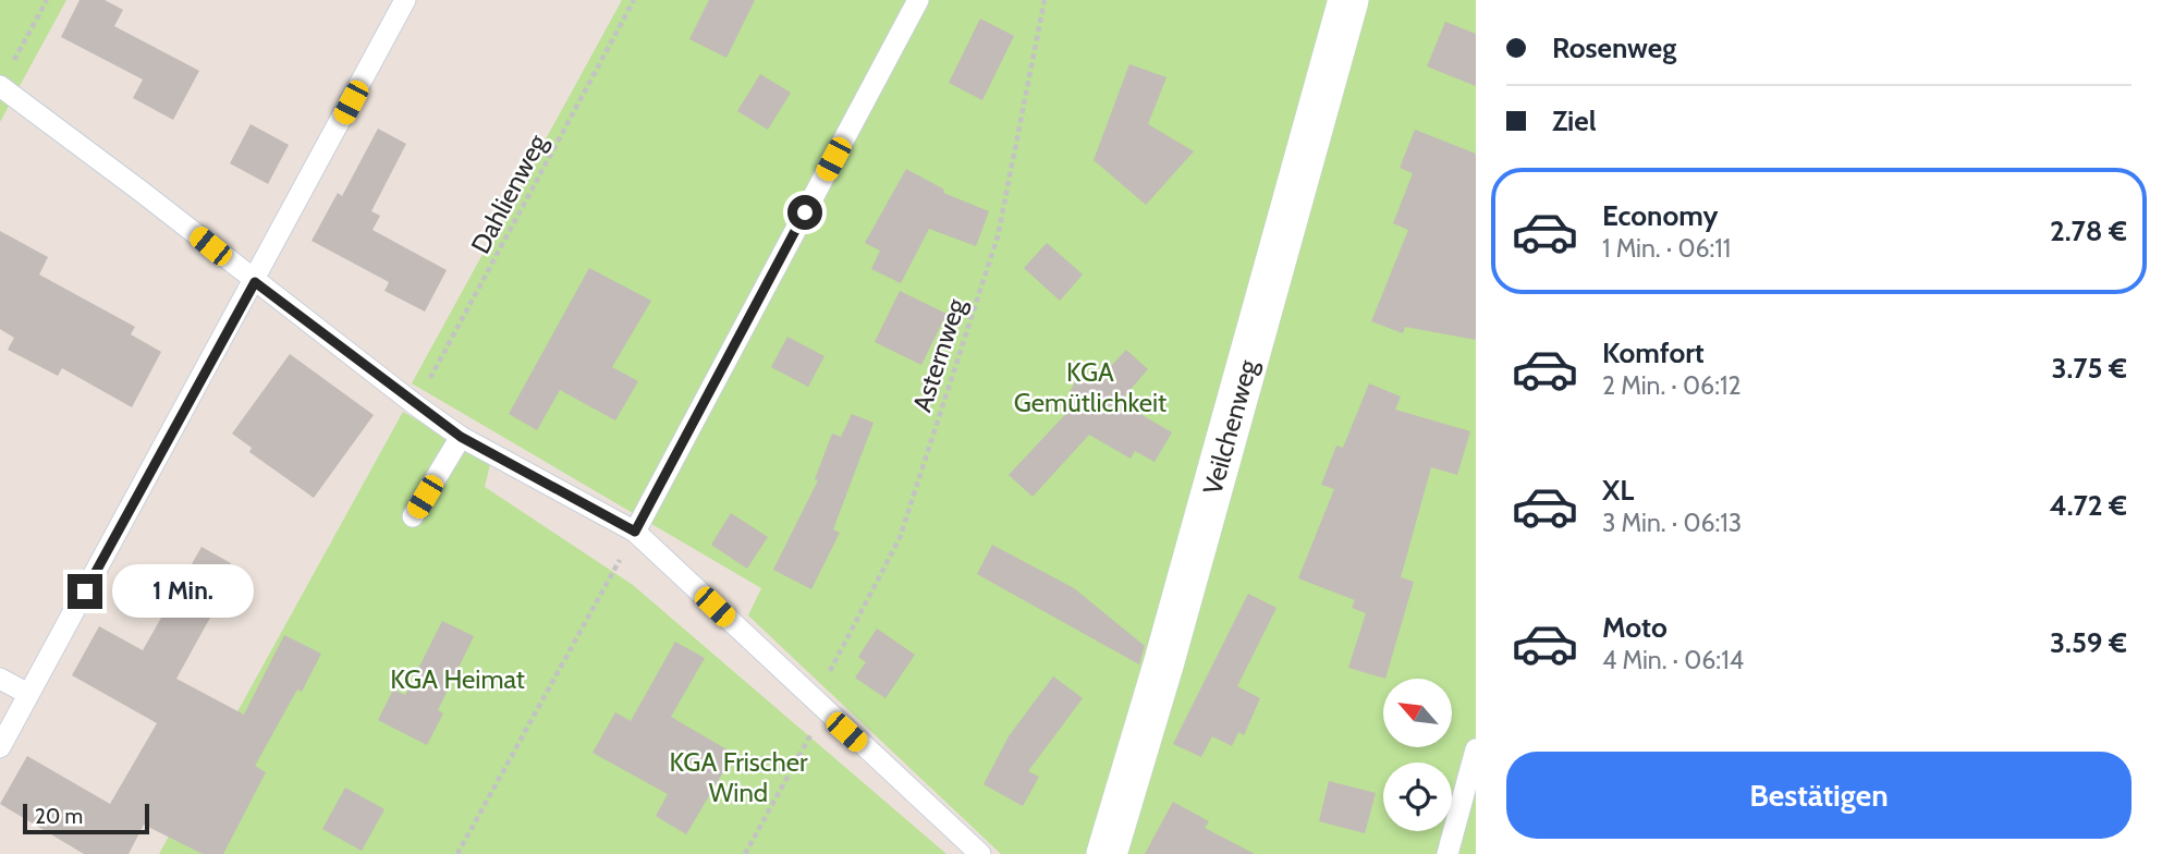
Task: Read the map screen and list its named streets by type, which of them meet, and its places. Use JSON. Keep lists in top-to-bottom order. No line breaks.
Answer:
{"streets":{"street":["Veilchenweg"],"path":["Dahlienweg","Asternweg"]},"parks":["KGA Gemütlichkeit","KGA Heimat","KGA Frischer Wind"],"scale_bar":"20 m","north":"top left","page":{"banner":["Rosenweg","Ziel"],"list":[{"name":"Economy","note":"1 Min. · 06:11","value":"2.78 €"},{"name":"Komfort","note":"2 Min. · 06:12","value":"3.75 €"},{"name":"XL","note":"3 Min. · 06:13","value":"4.72 €"},{"name":"Moto","note":"4 Min. · 06:14","value":"3.59 €"}],"bubble":"1 Min.","buttons":"Bestätigen","scale":"20 m"}}
